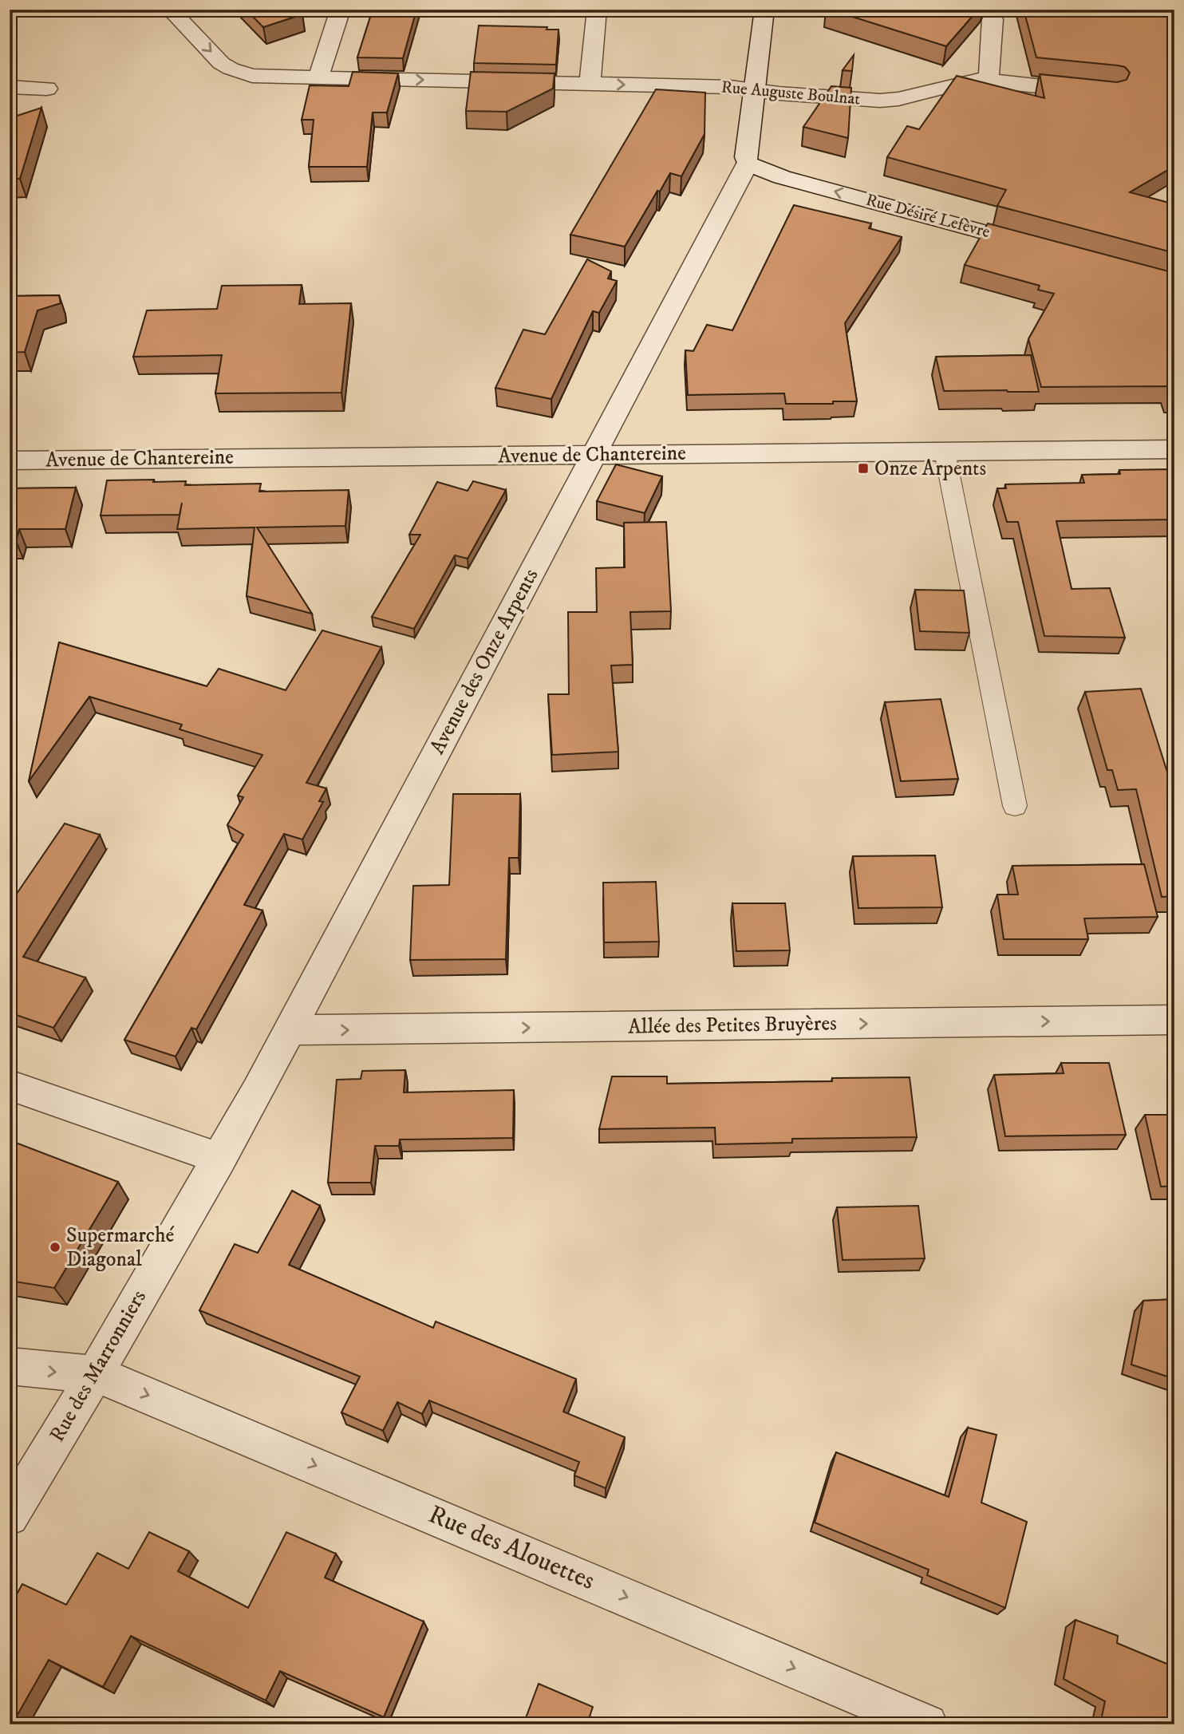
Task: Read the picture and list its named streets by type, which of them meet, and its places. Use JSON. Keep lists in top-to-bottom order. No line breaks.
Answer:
{"streets":{"street":["Rue Auguste Boulnat","Rue Désiré Lefèvre","Avenue de Chantereine","Avenue des Onze Arpents","Allée des Petites Bruyères","Rue des Marronniers","Rue des Alouettes"]},"crossings":[["Rue Désiré Lefèvre","Avenue des Onze Arpents"],["Avenue de Chantereine","Avenue des Onze Arpents"],["Avenue des Onze Arpents","Allée des Petites Bruyères"],["Avenue des Onze Arpents","Rue des Marronniers"],["Rue des Marronniers","Rue des Alouettes"]],"one_way":["Rue Auguste Boulnat","Rue Désiré Lefèvre","Allée des Petites Bruyères","Rue des Alouettes"],"places":{"transit":["Onze Arpents"],"other":["Supermarché Diagonal"]}}
